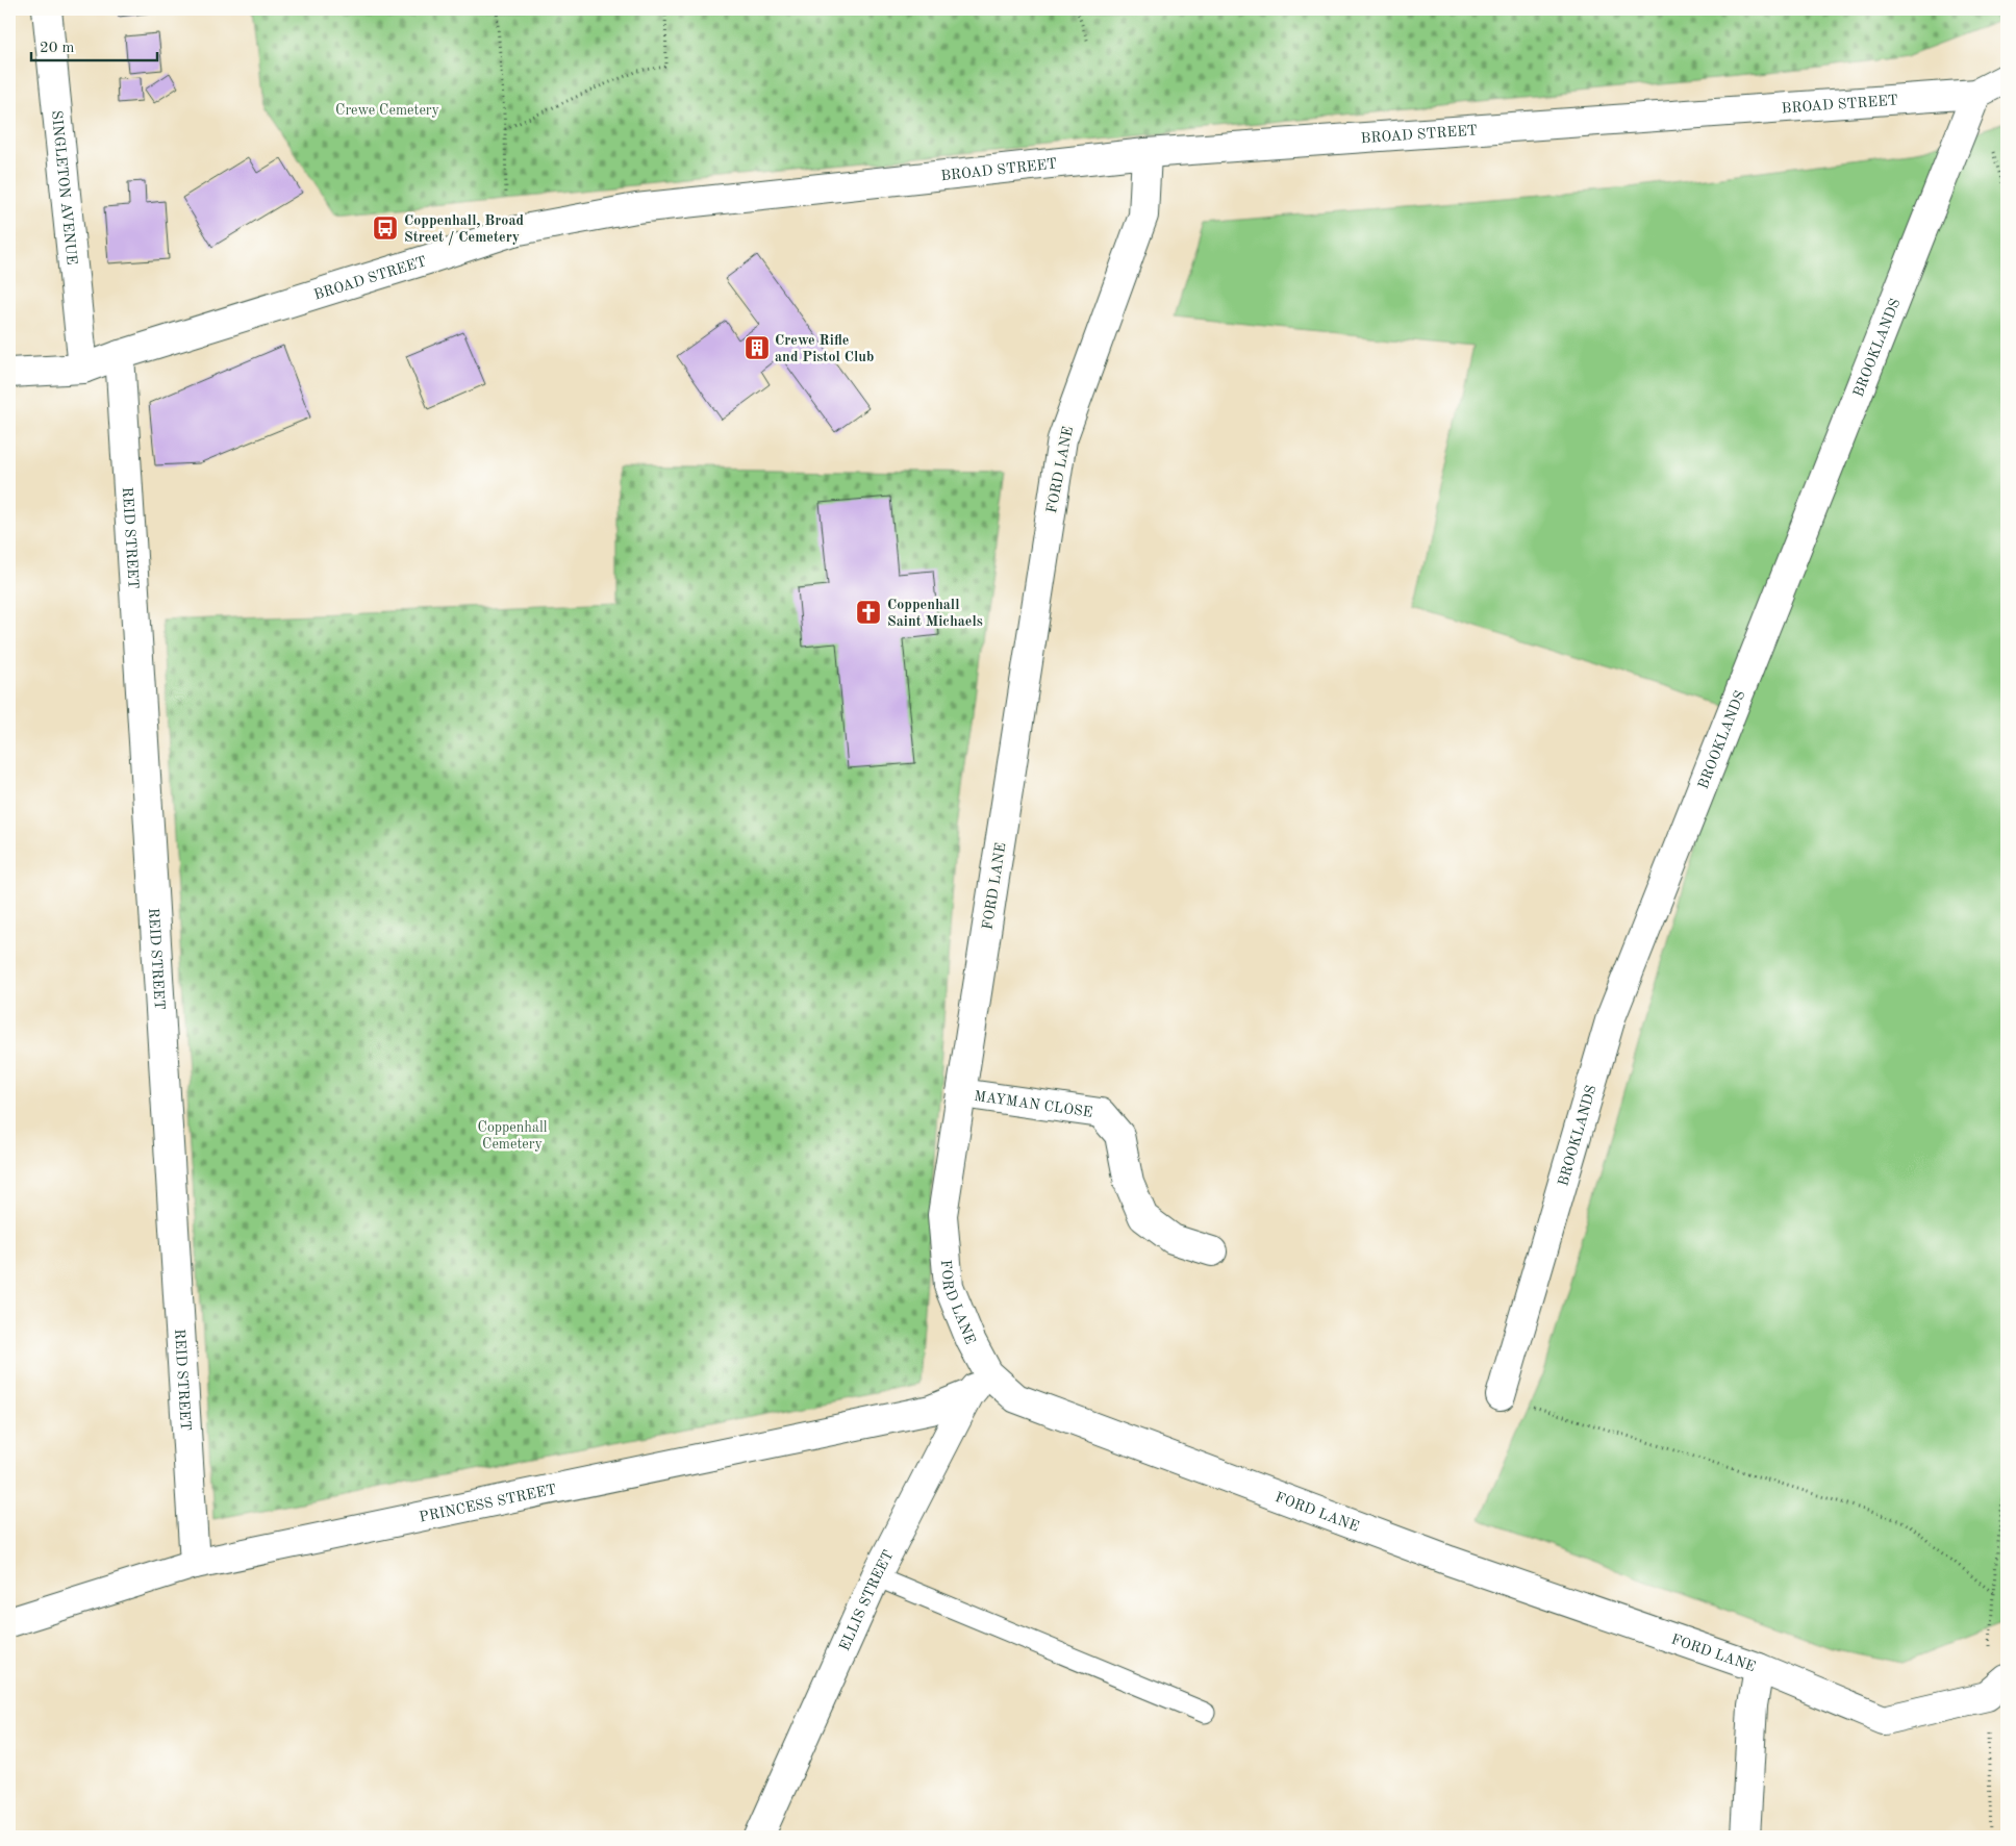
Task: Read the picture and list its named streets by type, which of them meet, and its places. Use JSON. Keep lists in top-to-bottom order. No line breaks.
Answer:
{"streets":{"street":["BROAD STREET","SINGLETON AVENUE","BROOKLANDS","FORD LANE","REID STREET","MAYMAN CLOSE","PRINCESS STREET","ELLIS STREET"]},"crossings":[["BROAD STREET","SINGLETON AVENUE"],["BROAD STREET","BROOKLANDS"],["BROAD STREET","FORD LANE"],["BROAD STREET","REID STREET"],["FORD LANE","MAYMAN CLOSE"],["FORD LANE","ELLIS STREET"],["REID STREET","PRINCESS STREET"],["PRINCESS STREET","ELLIS STREET"]],"parks":["Crewe Cemetery","Coppenhall Cemetery"],"places":{"bus stop":["Coppenhall, Broad Street / Cemetery"],"building":["Crewe Rifle and Pistol Club"],"church":["Coppenhall Saint Michaels"]},"scale_bar":"20 m"}
